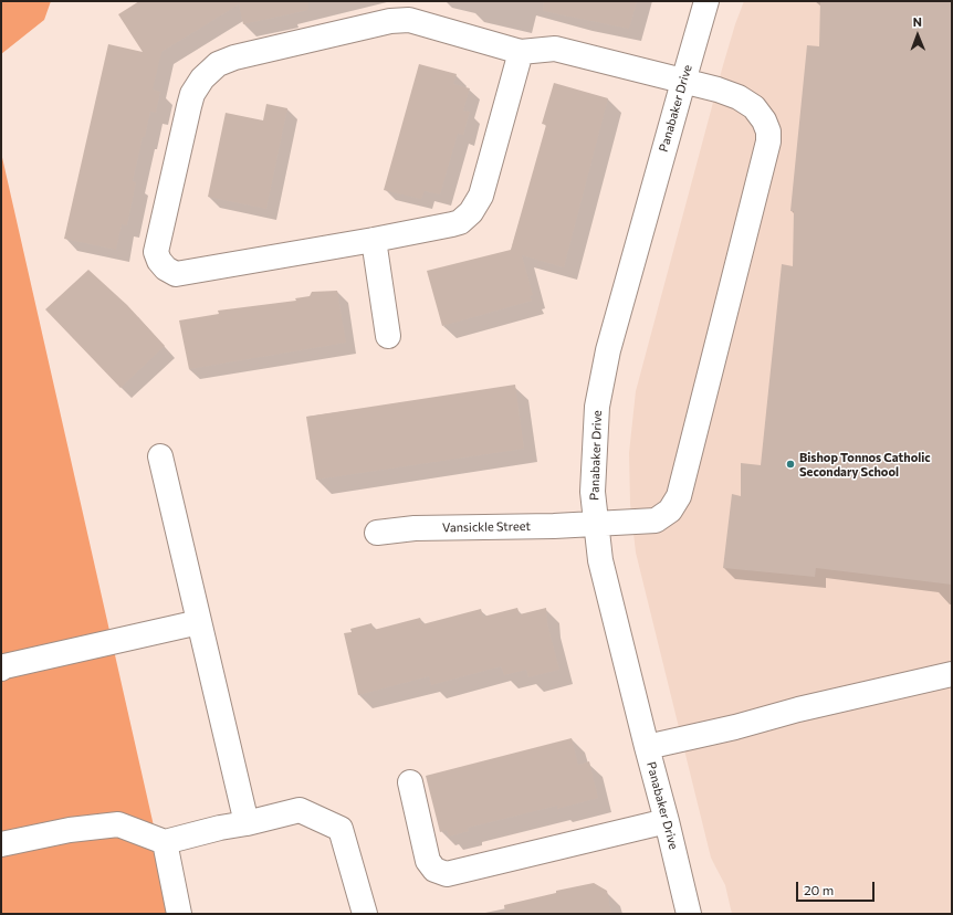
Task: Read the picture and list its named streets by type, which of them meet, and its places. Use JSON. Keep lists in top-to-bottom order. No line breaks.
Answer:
{"streets":{"street":["Panabaker Drive","Vansickle Street"]},"crossings":[["Panabaker Drive","Vansickle Street"]],"places":["Bishop Tonnos Catholic Secondary School"],"scale_bar":"20 m","north":"top"}
